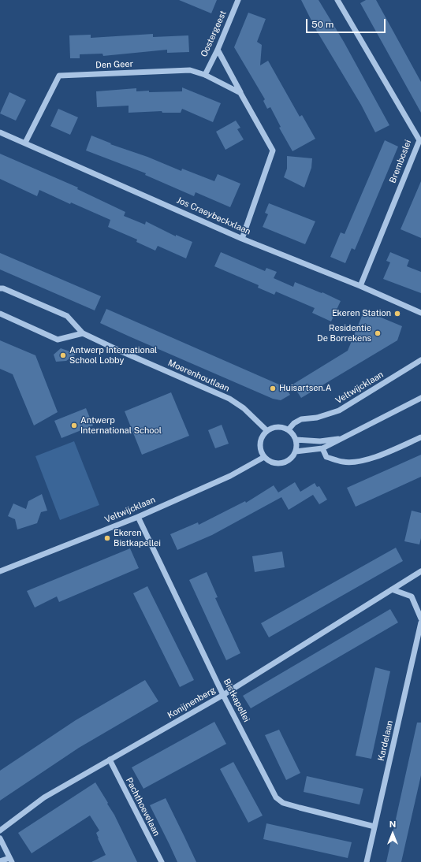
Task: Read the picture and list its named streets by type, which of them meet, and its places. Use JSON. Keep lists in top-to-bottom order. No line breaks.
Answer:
{"streets":{"street":["Oostergeest","Den Geer","Bremboslei","Jos Craeybeckxlaan","Moerenhoutlaan","Veltwijcklaan","Bistkapellei","Konijnenberg","Kardelaan","Pachthoevelaan"]},"crossings":[["Oostergeest","Den Geer"],["Den Geer","Jos Craeybeckxlaan"],["Bremboslei","Jos Craeybeckxlaan"],["Moerenhoutlaan","Veltwijcklaan"],["Veltwijcklaan","Bistkapellei"],["Bistkapellei","Konijnenberg"],["Bistkapellei","Kardelaan"],["Konijnenberg","Pachthoevelaan"]],"places":["Ekeren Station","Residentie De Borrekens","Antwerp International School Lobby","Huisartsen.A","Antwerp International School","Ekeren Bistkapellei"],"scale_bar":"50 m","north":"top"}
